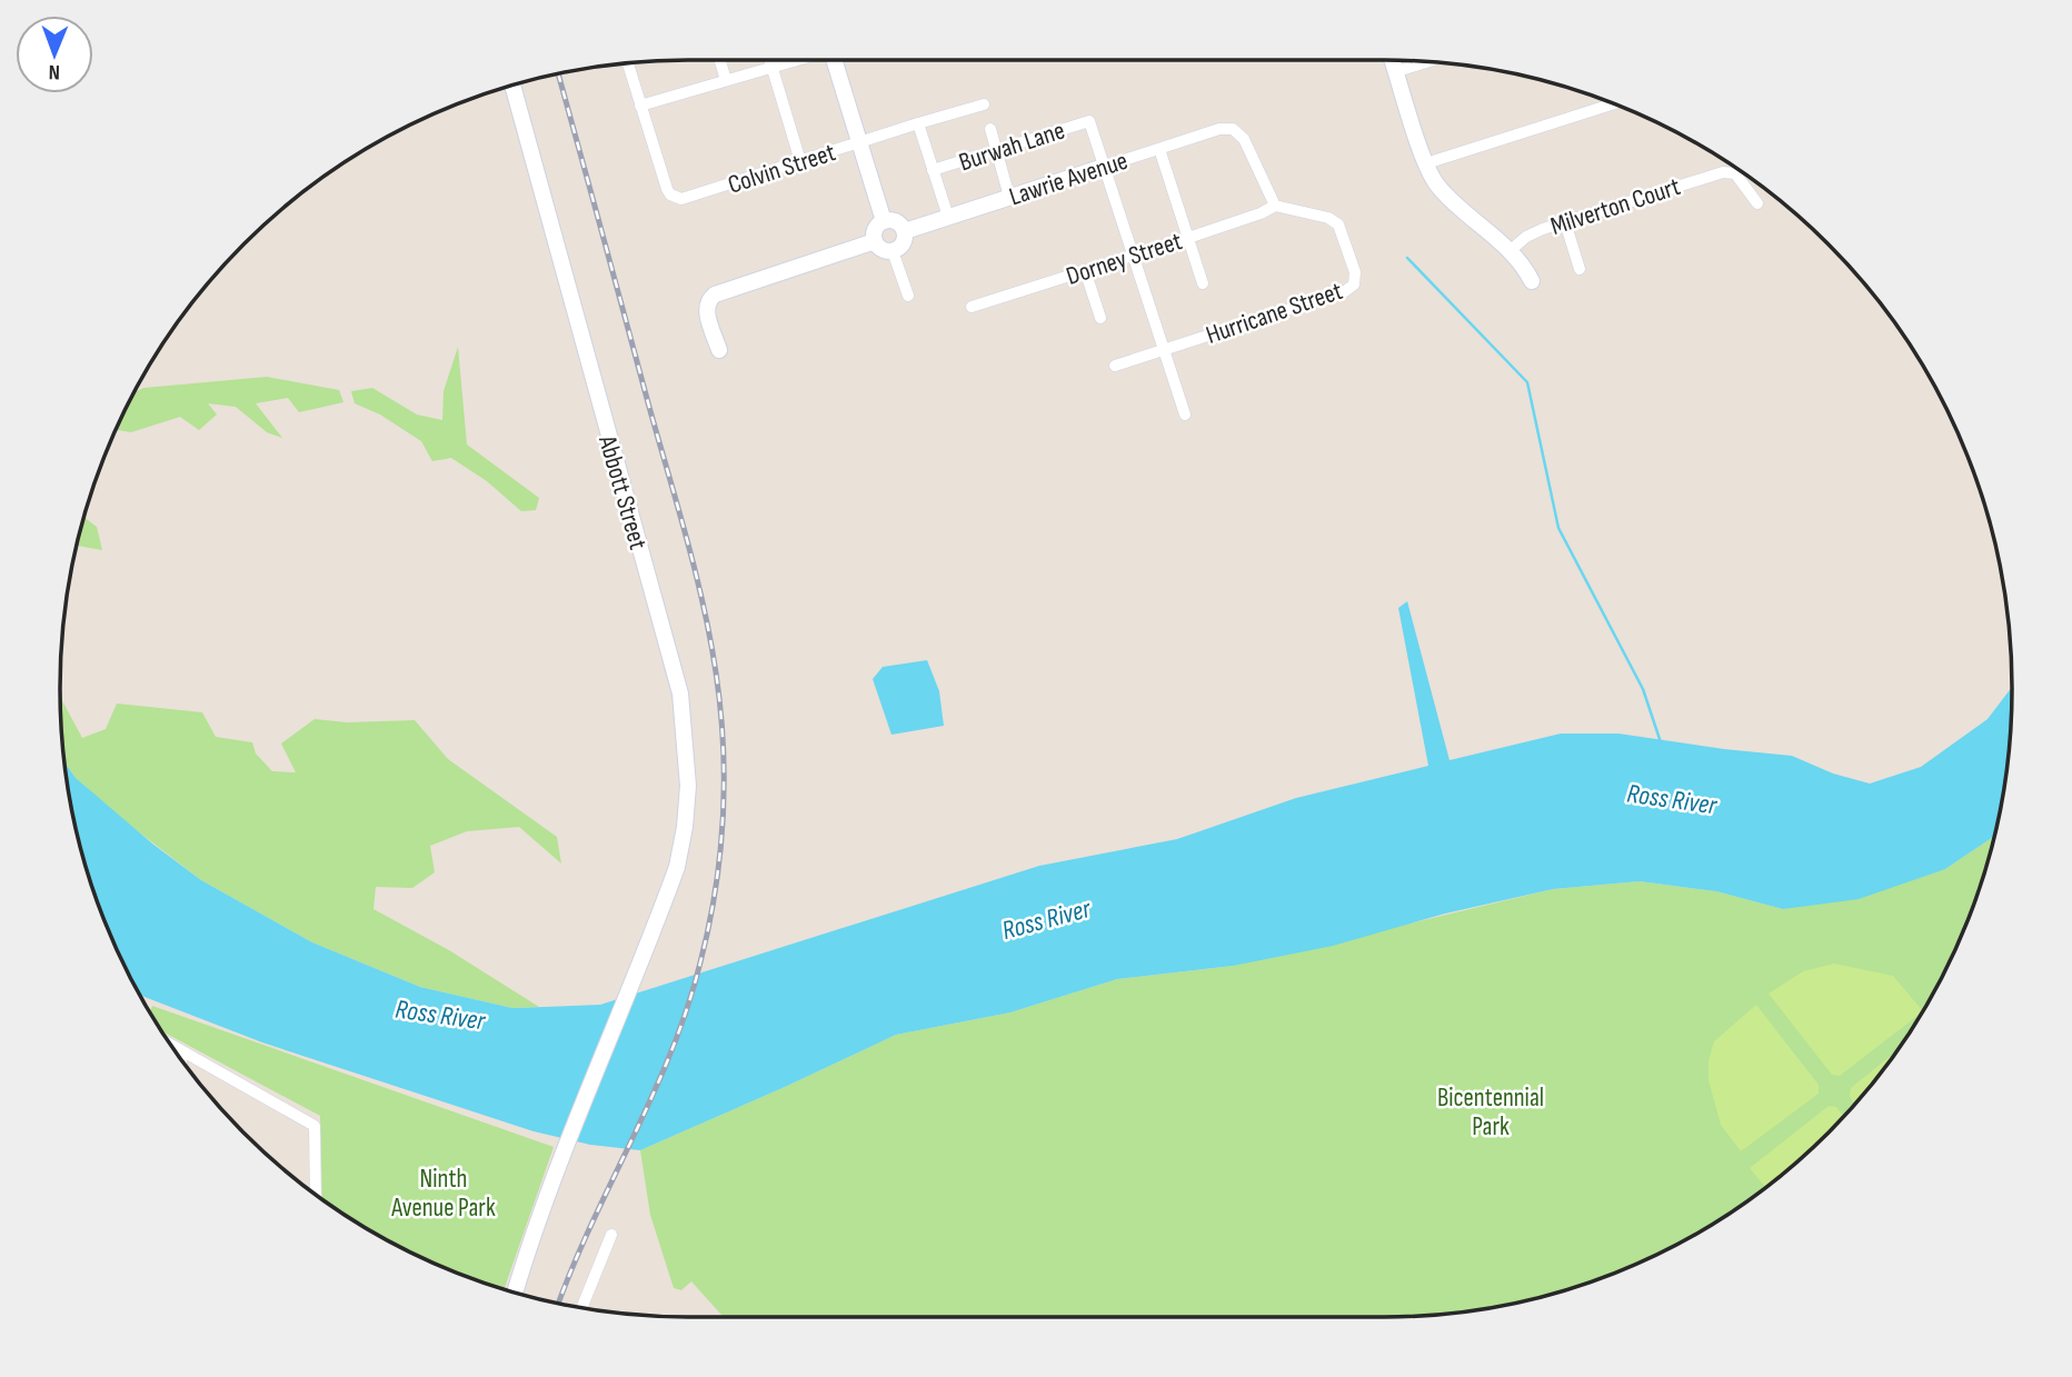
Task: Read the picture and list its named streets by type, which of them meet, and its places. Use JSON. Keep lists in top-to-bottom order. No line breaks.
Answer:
{"streets":{"main road":["Lawrie Avenue","Abbott Street"],"street":["Burwah Lane","Colvin Street","Milverton Court","Dorney Street","Hurricane Street"]},"crossings":[["Burwah Lane","Lawrie Avenue"],["Lawrie Avenue","Dorney Street"],["Lawrie Avenue","Hurricane Street"],["Dorney Street","Hurricane Street"]],"water":["Ross River"],"parks":["Bicentennial Park","Ninth Avenue Park"],"north":"bottom"}
